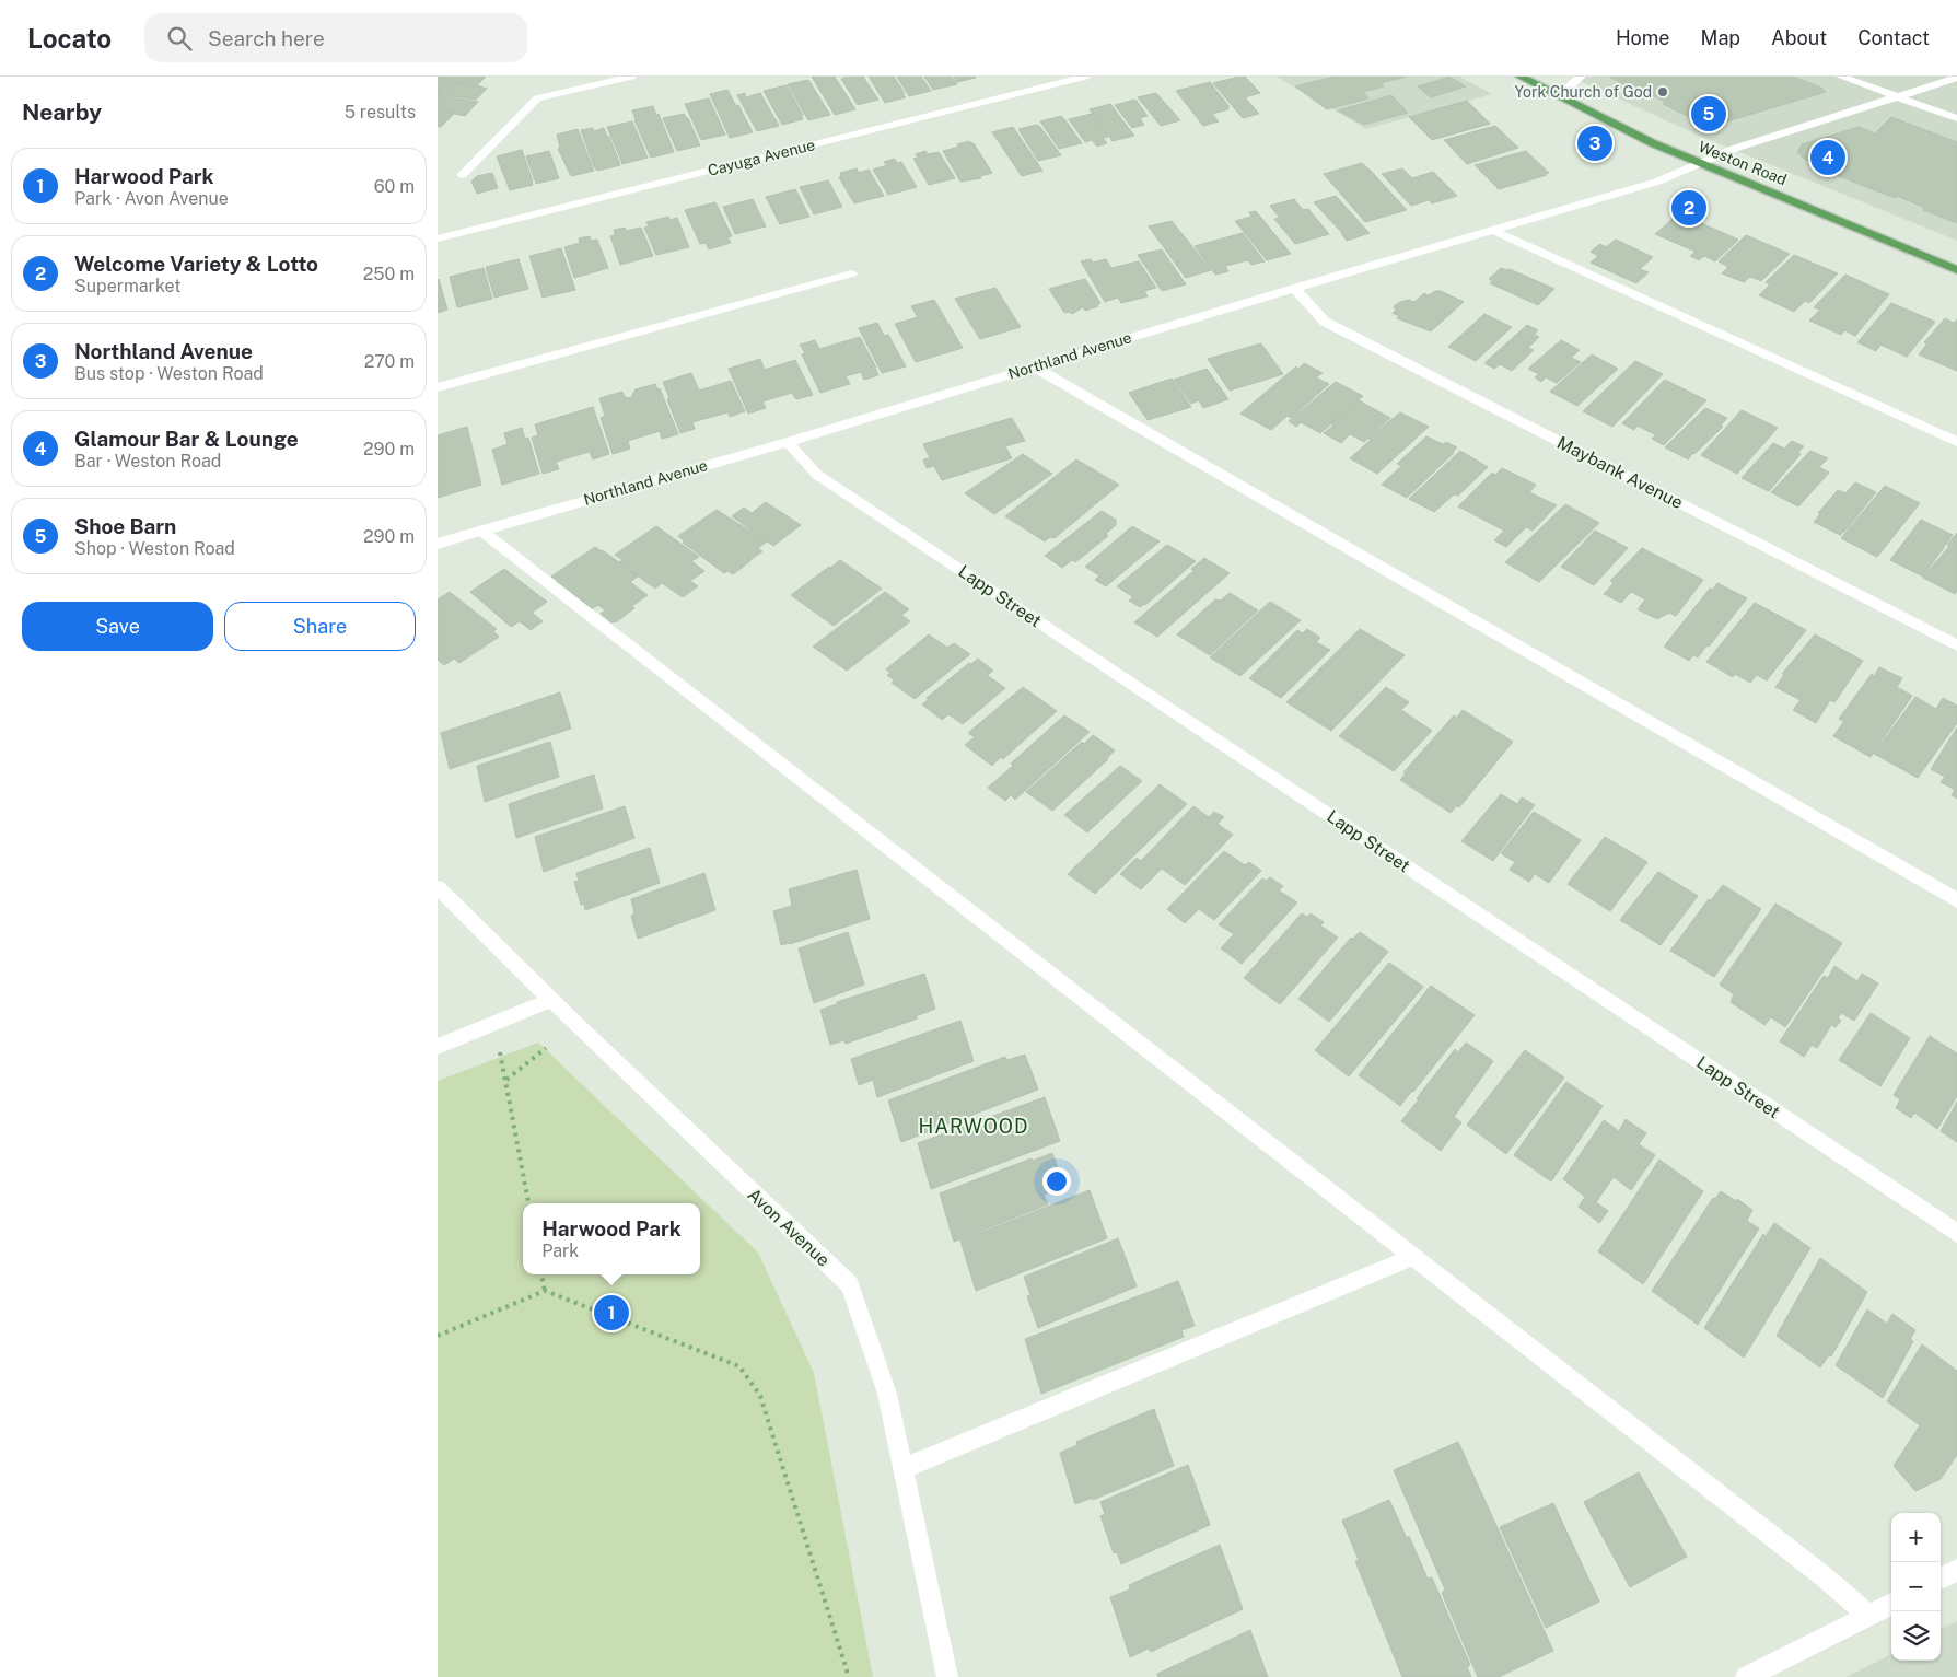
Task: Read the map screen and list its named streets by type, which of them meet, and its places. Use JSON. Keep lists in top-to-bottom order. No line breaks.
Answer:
{"streets":{"main road":["Weston Road"],"street":["Cayuga Avenue","Northland Avenue","Maybank Avenue","Lapp Street","Avon Avenue"]},"crossings":[["Weston Road","Northland Avenue"],["Northland Avenue","Maybank Avenue"],["Northland Avenue","Lapp Street"]],"districts":["HARWOOD"],"places":["York Church of God"],"page":{"header":"Locato","search":"Search here","nav":["Home","Map","About","Contact"],"heading":["Nearby","5 results"],"pins":["5","3","4","2","1"],"list":[{"mark":"1","name":"Harwood Park","note":"Park · Avon Avenue","value":"60 m"},{"mark":"2","name":"Welcome Variety & Lotto","note":"Supermarket","value":"250 m"},{"mark":"3","name":"Northland Avenue","note":"Bus stop · Weston Road","value":"270 m"},{"mark":"4","name":"Glamour Bar & Lounge","note":"Bar · Weston Road","value":"290 m"},{"mark":"5","name":"Shoe Barn","note":"Shop · Weston Road","value":"290 m"}],"buttons":["Save","Share"],"popup":["Harwood Park","Park"],"map_buttons":["+","−"]}}
